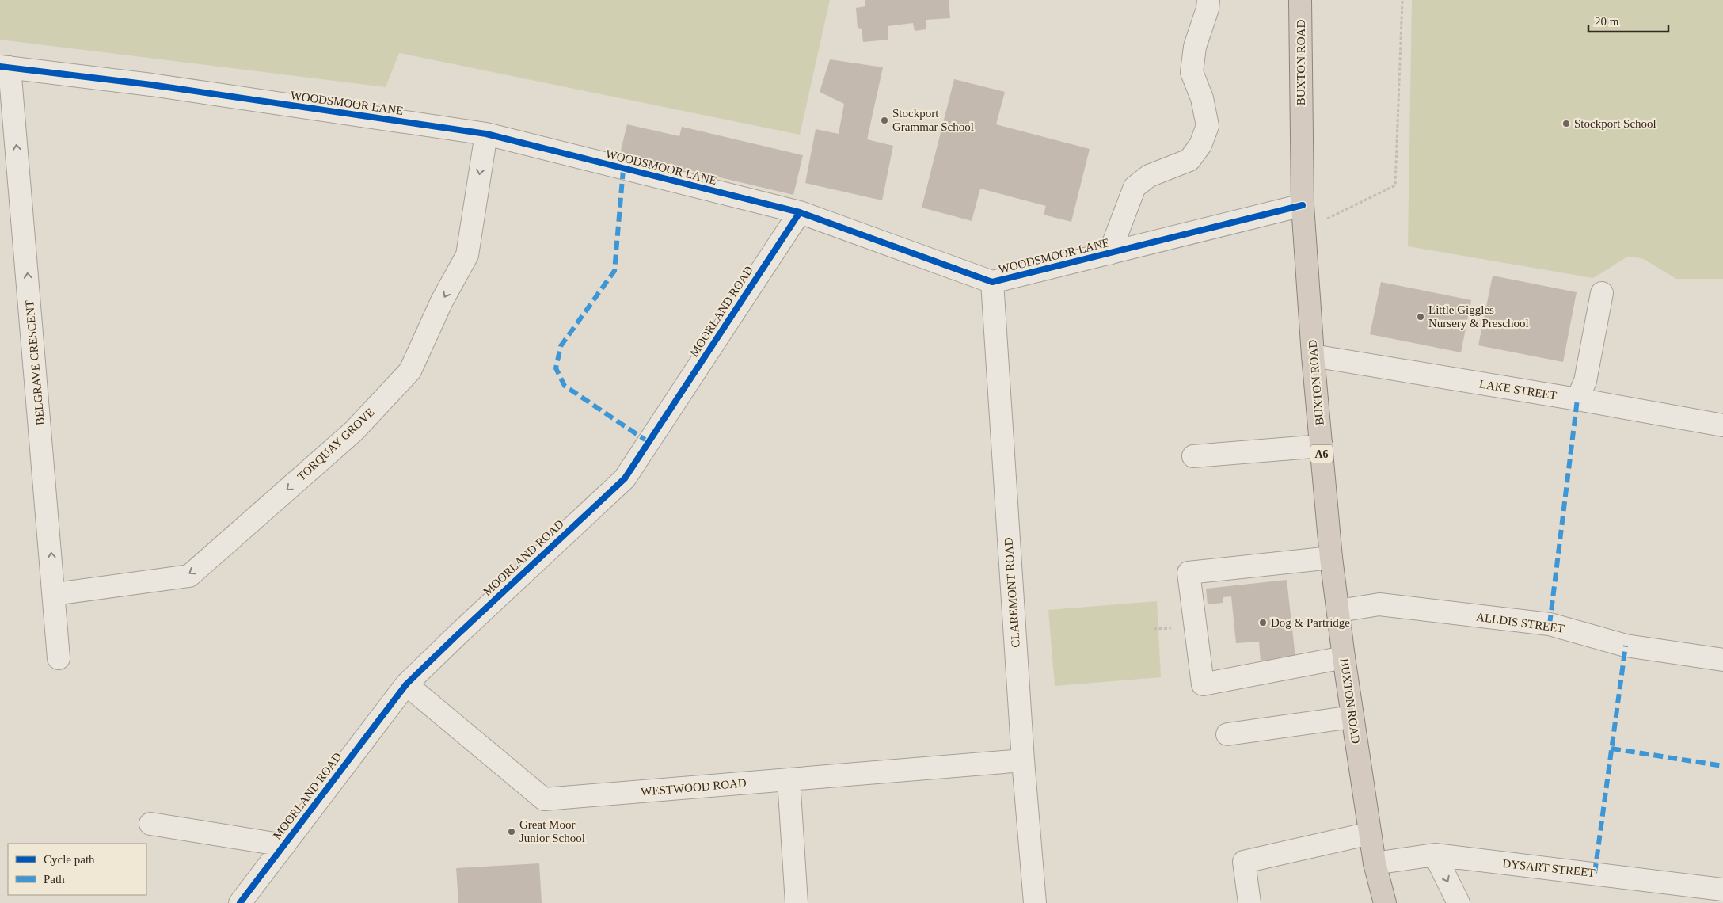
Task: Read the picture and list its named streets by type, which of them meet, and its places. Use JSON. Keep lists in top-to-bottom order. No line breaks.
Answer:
{"streets":{"highway":["BUXTON ROAD","A6"],"street":["WOODSMOOR LANE","MOORLAND ROAD","BELGRAVE CRESCENT","LAKE STREET","TORQUAY GROVE","CLAREMONT ROAD","ALLDIS STREET","WESTWOOD ROAD","DYSART STREET"]},"crossings":[["BUXTON ROAD","WOODSMOOR LANE"],["BUXTON ROAD","LAKE STREET"],["BUXTON ROAD","ALLDIS STREET"],["BUXTON ROAD","DYSART STREET"],["WOODSMOOR LANE","MOORLAND ROAD"],["WOODSMOOR LANE","BELGRAVE CRESCENT"],["WOODSMOOR LANE","TORQUAY GROVE"],["WOODSMOOR LANE","CLAREMONT ROAD"],["MOORLAND ROAD","WESTWOOD ROAD"],["BELGRAVE CRESCENT","TORQUAY GROVE"],["CLAREMONT ROAD","WESTWOOD ROAD"]],"one_way":["BELGRAVE CRESCENT","TORQUAY GROVE"],"places":["Stockport Grammar School","Stockport School","Little Giggles Nursery & Preschool","Dog & Partridge","Great Moor Junior School"],"legend":["Cycle path","Path"],"scale_bar":"20 m"}
